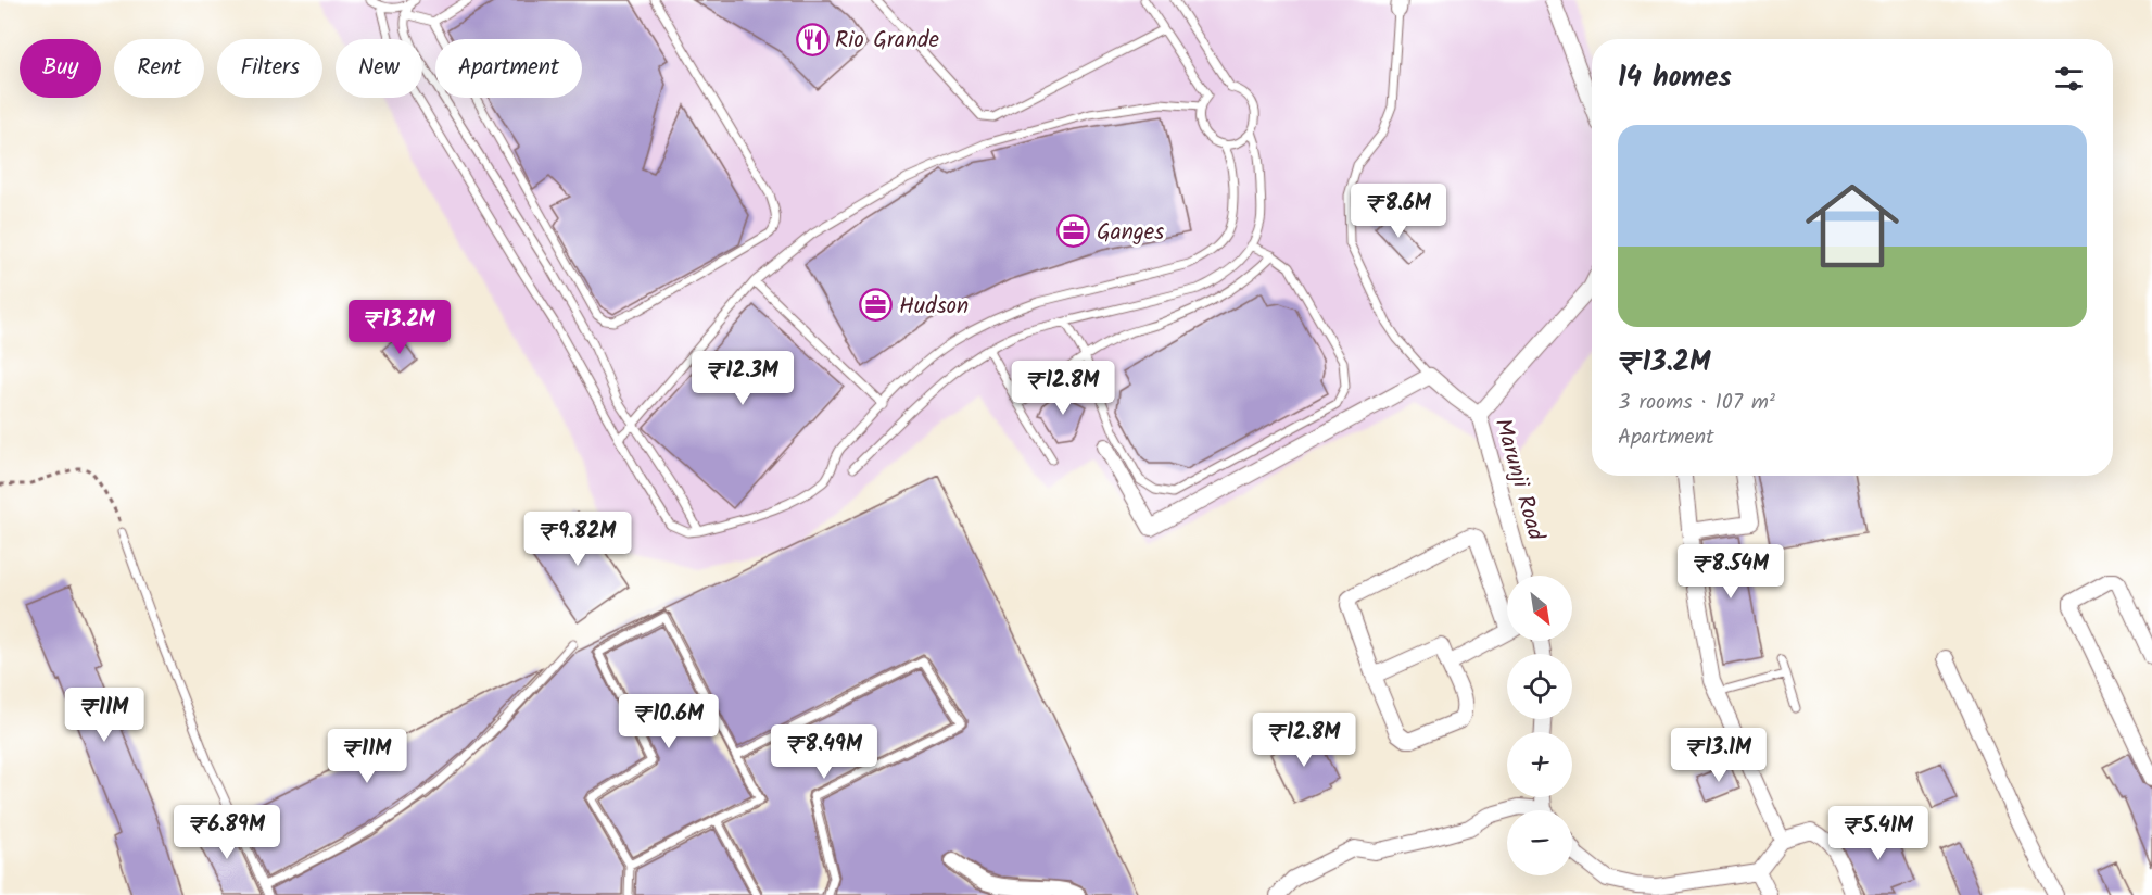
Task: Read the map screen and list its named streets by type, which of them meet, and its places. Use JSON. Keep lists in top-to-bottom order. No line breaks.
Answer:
{"streets":{"street":["Marunji Road"]},"places":{"restaurant":["Rio Grande"],"office":["Ganges","Hudson"]},"north":"bottom right","page":{"chip":["Buy","Rent","Filters","New","Apartment"],"heading":"14 homes","list":[{"name":"₹13.2M","note":"3 rooms · 107 m² · Apartment"}],"price":["₹8.6M","₹13.2M","₹12.3M","₹12.8M","₹9.82M","₹8.54M","₹11M","₹10.6M","₹12.8M","₹8.49M","₹13.1M","₹11M","₹6.89M","₹5.41M"],"map_buttons":["+","−"]}}
